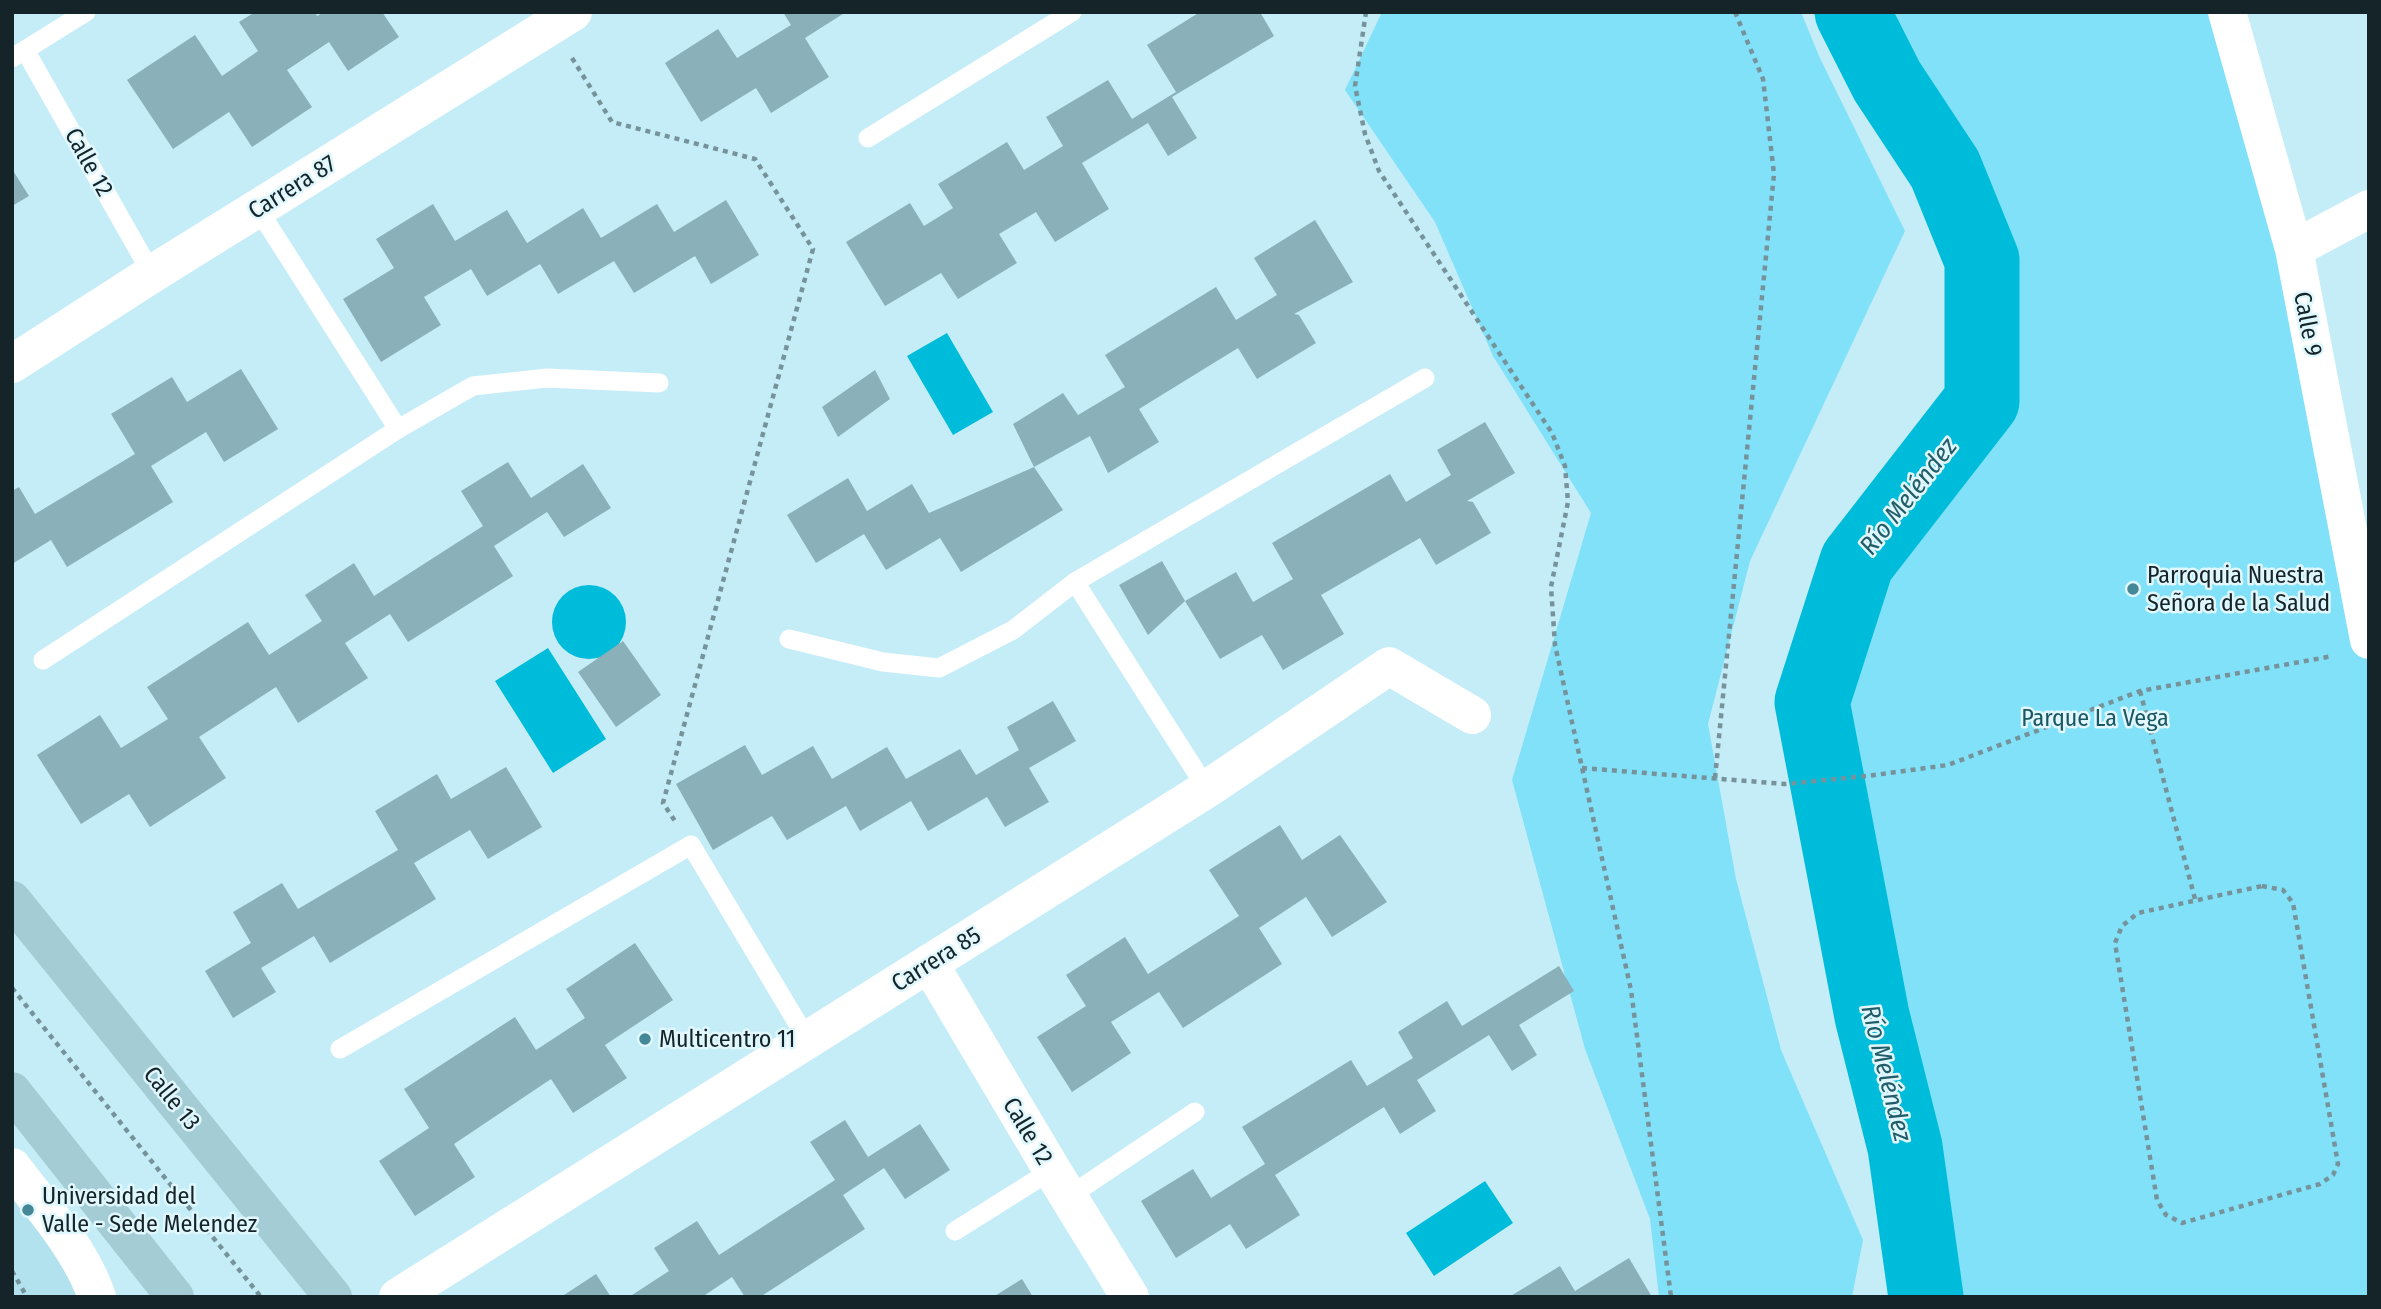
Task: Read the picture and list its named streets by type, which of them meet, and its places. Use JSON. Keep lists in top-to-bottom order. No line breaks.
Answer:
{"streets":{"main road":["Calle 13"],"street":["Calle 12","Carrera 87","Calle 9","Carrera 85"]},"crossings":[["Calle 12","Carrera 87"],["Calle 12","Carrera 85"]],"water":["Río Meléndez"],"parks":["Parque La Vega"],"places":["Parroquia Nuestra Señora de la Salud","Multicentro 11","Universidad del Valle - Sede Melendez"]}
